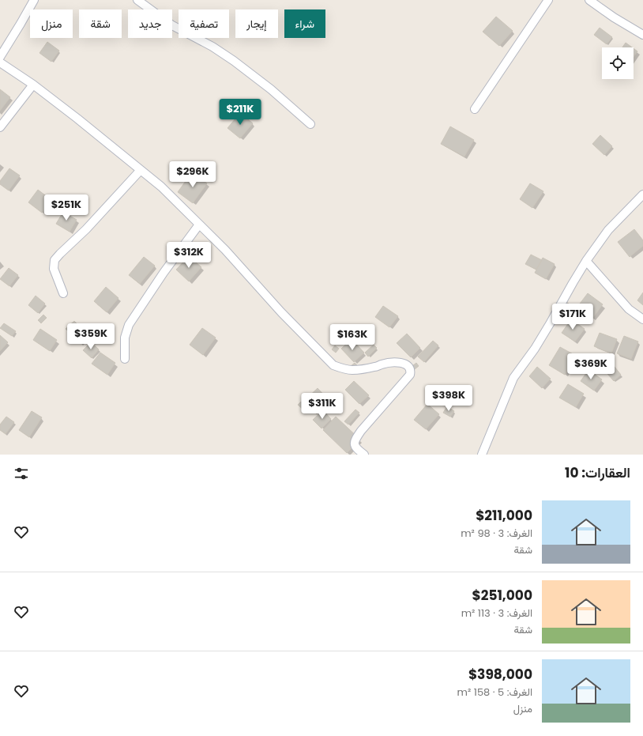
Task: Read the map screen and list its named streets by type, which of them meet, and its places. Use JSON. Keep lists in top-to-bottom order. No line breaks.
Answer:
{"page":{"chip":["شراء","إيجار","تصفية","جديد","شقة","منزل"],"price":["$211K","$296K","$251K","$312K","$171K","$359K","$163K","$369K","$398K","$311K"],"heading":"العقارات: 10","list":[{"name":"$211,000","note":"الغرف: 3 · 98 m² · شقة"},{"name":"$251,000","note":"الغرف: 3 · 113 m² · شقة"},{"name":"$398,000","note":"الغرف: 5 · 158 m² · منزل"}]}}
